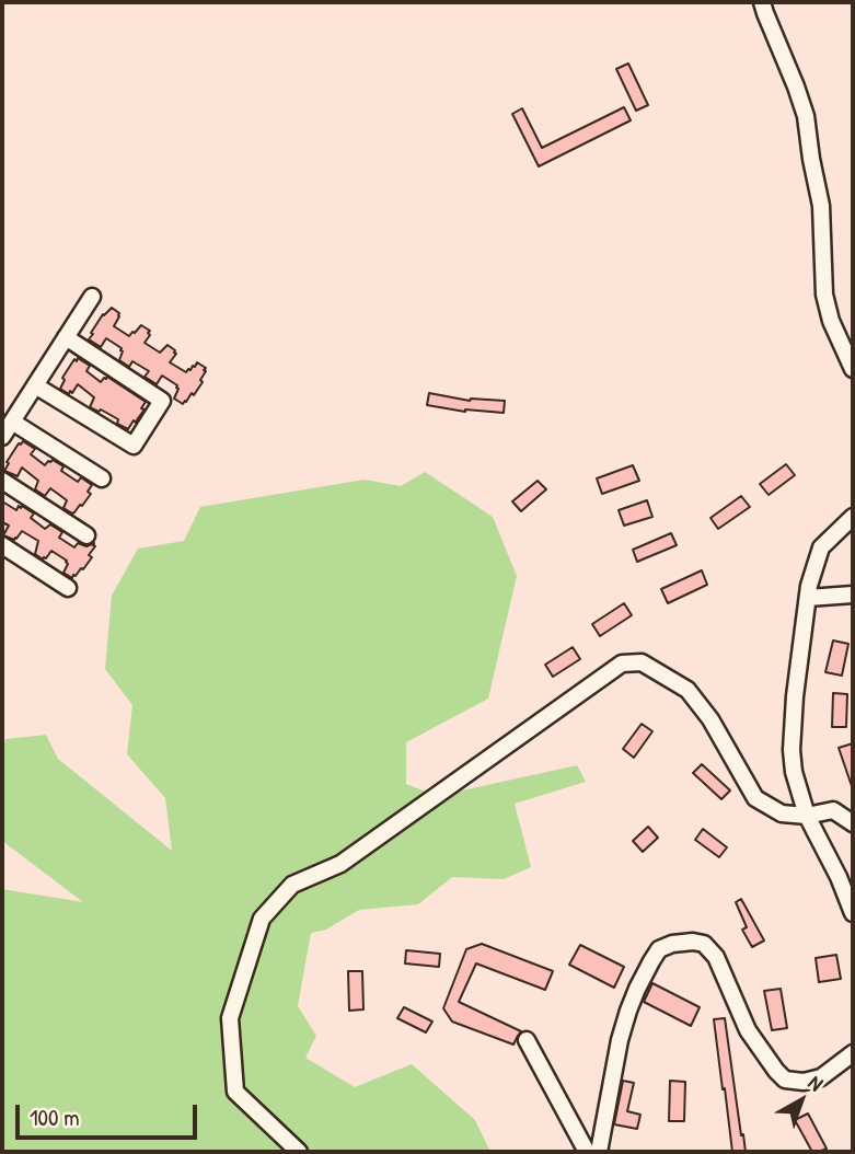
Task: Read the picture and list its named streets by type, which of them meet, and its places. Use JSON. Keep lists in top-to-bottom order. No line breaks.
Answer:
{"scale_bar":"100 m","north":"top right"}
